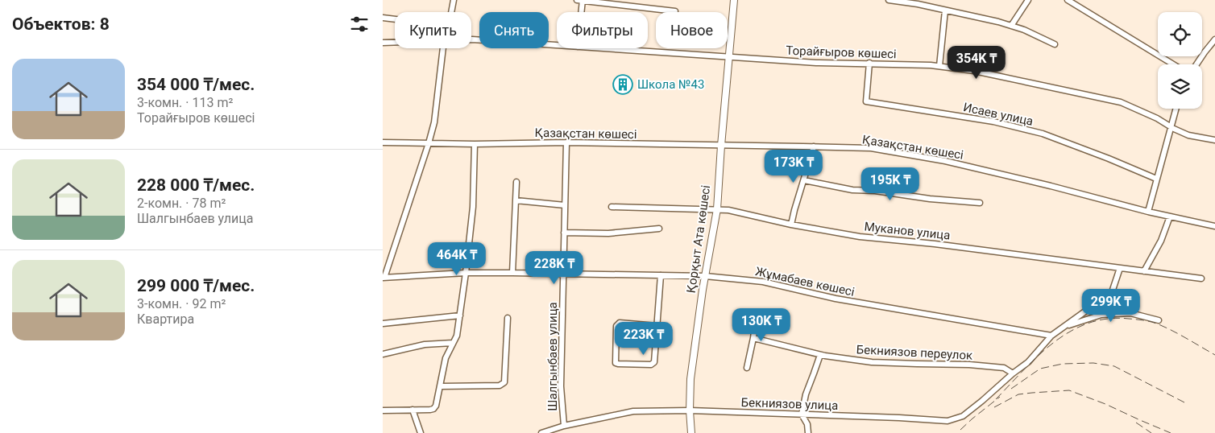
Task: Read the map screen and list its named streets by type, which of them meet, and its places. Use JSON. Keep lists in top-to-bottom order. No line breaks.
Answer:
{"streets":{"main road":["Қорқыт Ата көшесі"],"street":["Торайғыров көшесі","Исаев улица","Қазақстан көшесі","Муканов улица","Жұмабаев көшесі","Бекниязов переулок","Шалгынбаев улица","Бекниязов улица"]},"crossings":[["Торайғыров көшесі","Исаев улица"],["Торайғыров көшесі","Қорқыт Ата көшесі"],["Қазақстан көшесі","Қорқыт Ата көшесі"],["Қазақстан көшесі","Шалгынбаев улица"],["Муканов улица","Қорқыт Ата көшесі"],["Қорқыт Ата көшесі","Жұмабаев көшесі"],["Қорқыт Ата көшесі","Бекниязов улица"],["Жұмабаев көшесі","Шалгынбаев улица"],["Жұмабаев көшесі","Бекниязов улица"],["Бекниязов переулок","Бекниязов улица"],["Шалгынбаев улица","Бекниязов улица"]],"places":{"building":["Школа №43"]},"page":{"heading":"Объектов: 8","chip":["Купить","Снять","Фильтры","Новое"],"price":["354K ₸","173K ₸","195K ₸","464K ₸","228K ₸","299K ₸","130K ₸","223K ₸"],"list":[{"name":"354 000 ₸/мес.","note":"3-комн. · 113 m² · Торайғыров көшесі"},{"name":"228 000 ₸/мес.","note":"2-комн. · 78 m² · Шалгынбаев улица"},{"name":"299 000 ₸/мес.","note":"3-комн. · 92 m² · Квартира"}]}}
